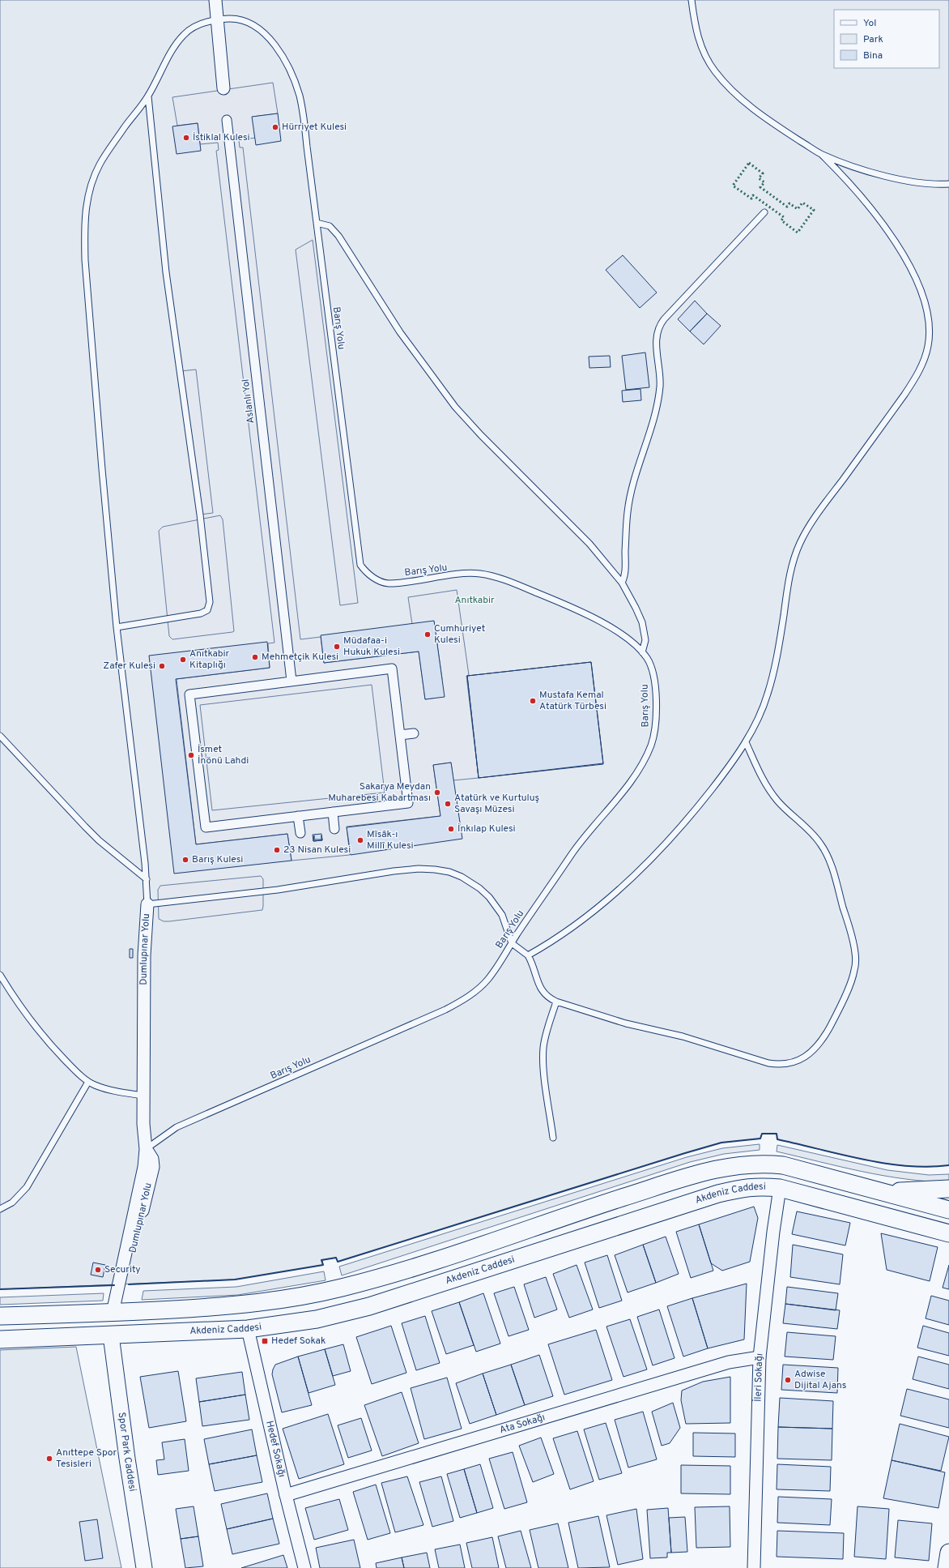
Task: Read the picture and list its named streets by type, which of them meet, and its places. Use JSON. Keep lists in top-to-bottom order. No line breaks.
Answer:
{"streets":{"main road":["Akdeniz Caddesi"],"street":["Aslanlı Yol","Dumlupınar Yolu","İleri Sokağı","Ata Sokağı","Hedef Sokağı","Spor Park Caddesi"],"lane":["Barış Yolu"]},"crossings":[["Barış Yolu","Dumlupınar Yolu"],["Akdeniz Caddesi","İleri Sokağı"],["Akdeniz Caddesi","Hedef Sokağı"],["Akdeniz Caddesi","Spor Park Caddesi"],["İleri Sokağı","Ata Sokağı"],["Ata Sokağı","Hedef Sokağı"]],"parks":["Anıtkabir"],"places":{"other":["Hürriyet Kulesi","İstiklal Kulesi","Cumhuriyet Kulesi","Müdafaa-i Hukuk Kulesi","Mehmetçik Kulesi","Anıtkabir Kitaplığı","Zafer Kulesi","Mustafa Kemal Atatürk Türbesi","İsmet İnönü Lahdi","Sakarya Meydan Muharebesi Kabartması","Atatürk ve Kurtuluş Savaşı Müzesi","İnkılap Kulesi","Mîsâk-ı Millî Kulesi","23 Nisan Kulesi","Barış Kulesi","Security","Adwise Dijital Ajans","Anıttepe Spor Tesisleri"],"transit":["Hedef Sokak"]},"legend":["Yol","Park","Bina"]}
